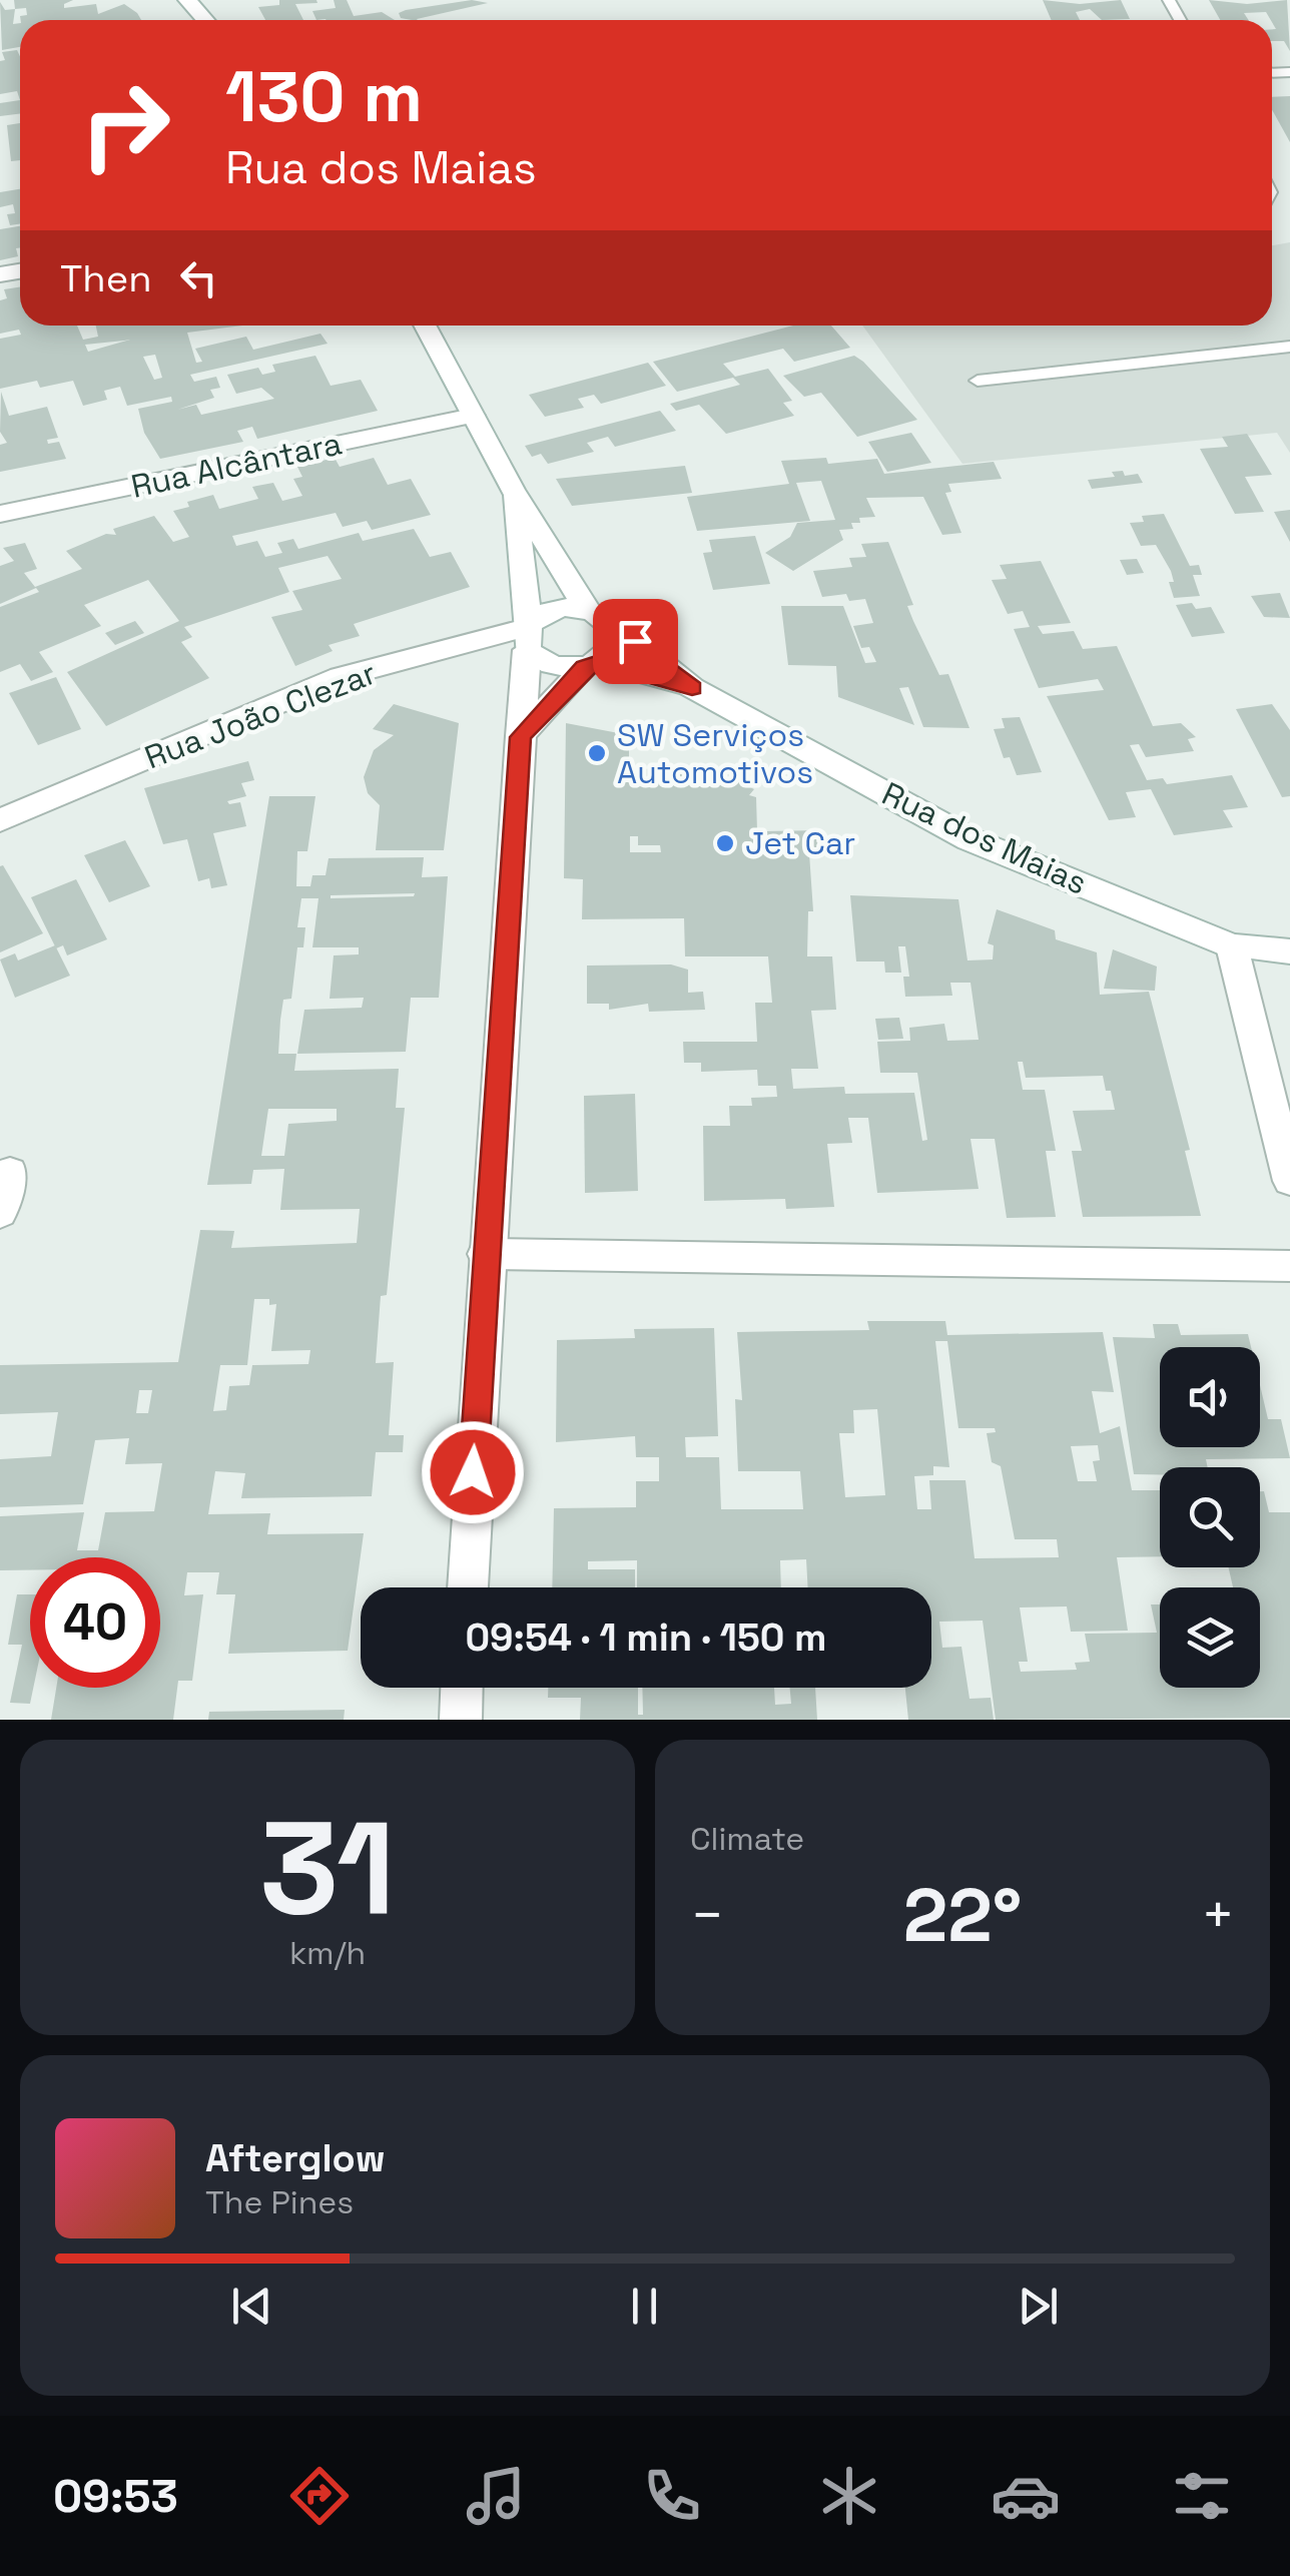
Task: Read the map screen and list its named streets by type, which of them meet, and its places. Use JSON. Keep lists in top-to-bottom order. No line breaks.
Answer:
{"streets":{"street":["Rua Alcântara","Rua João Clezar","Rua dos Maias"]},"crossings":[["Rua Alcântara","Rua dos Maias"],["Rua João Clezar","Rua dos Maias"]],"places":["SW Serviços Automotivos","Jet Car"],"page":{"turn":["130 m","Rua dos Maias"],"then":"Then","limit":"40","trip":"09:54 · 1 min · 150 m","tile":[["31","km/h"],"Climate"],"heat":["−","22°","+"],"song":["Afterglow","The Pines"],"tabs":"09:53"}}
